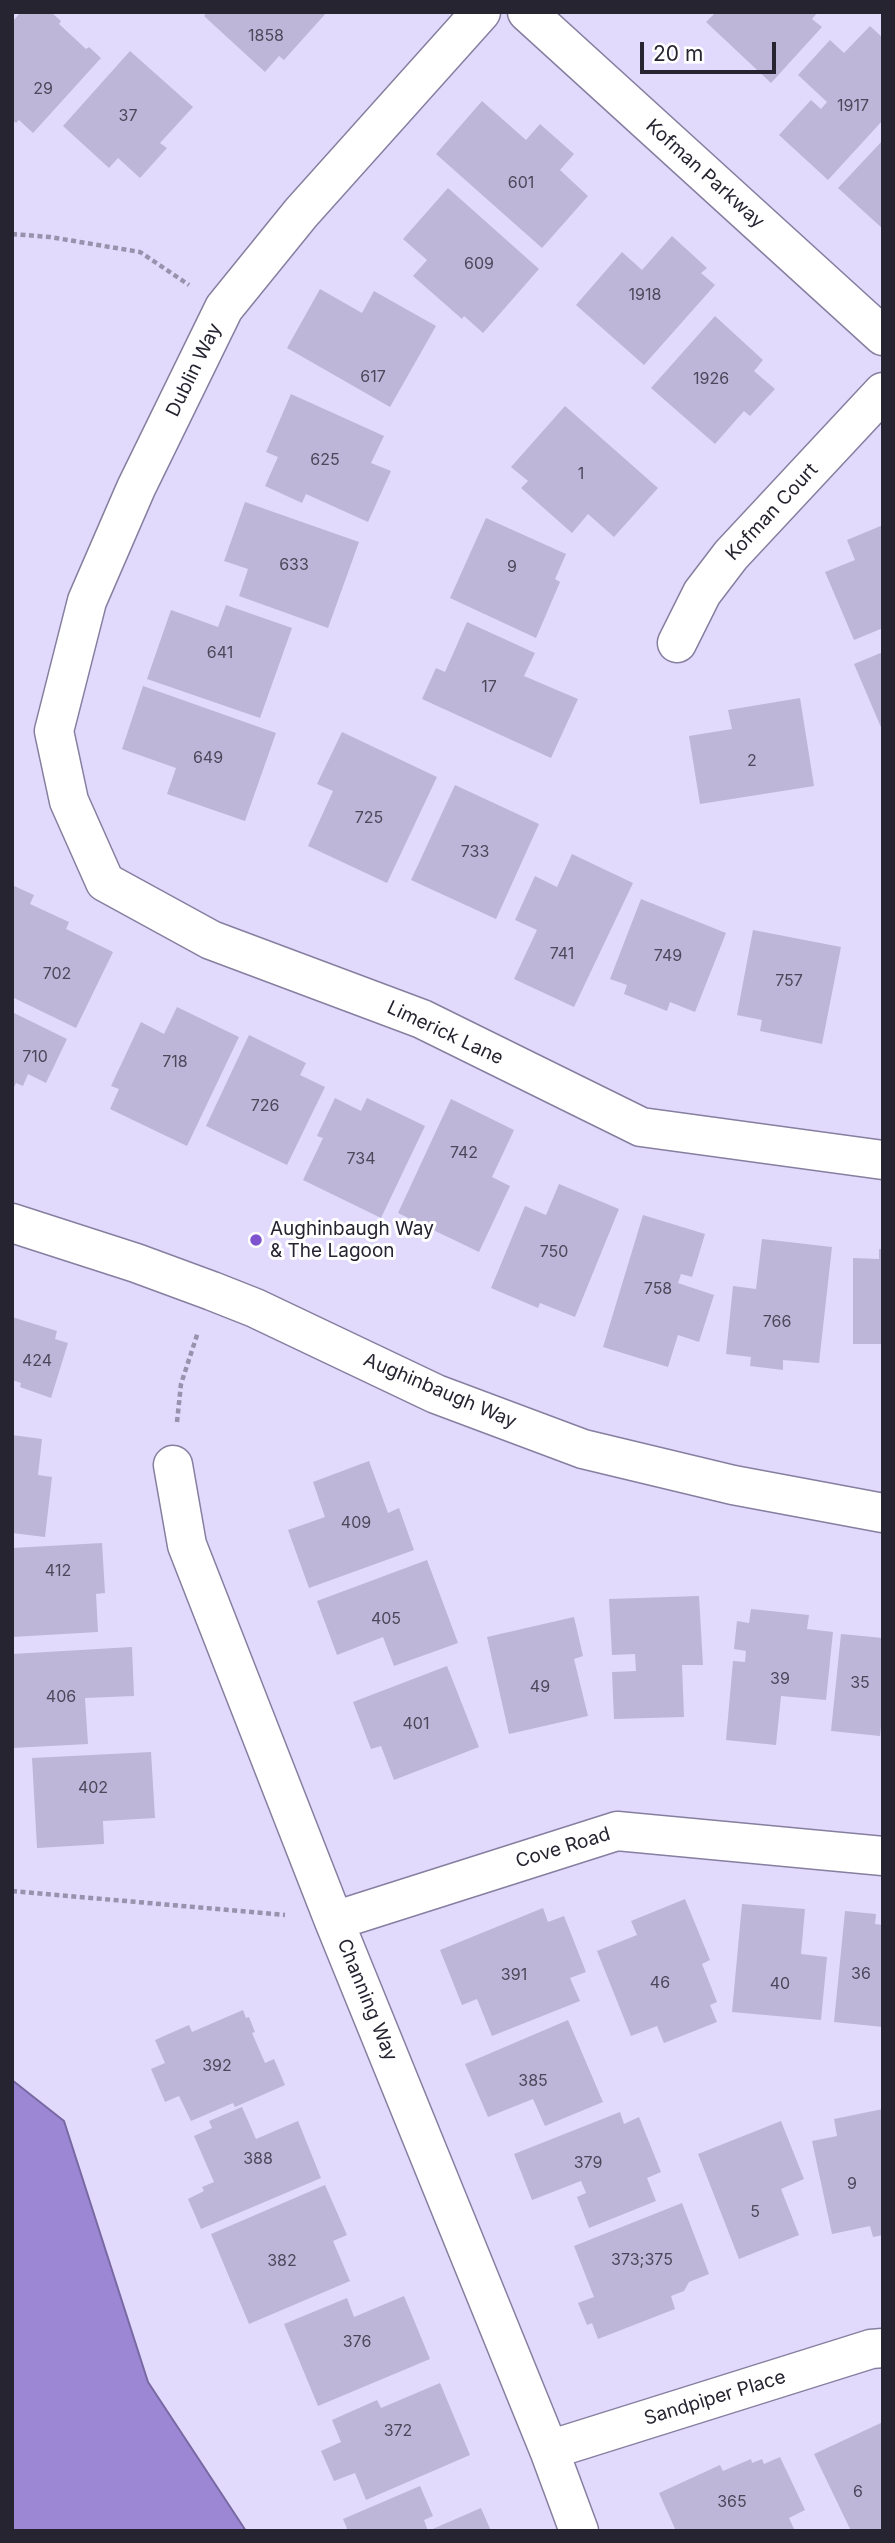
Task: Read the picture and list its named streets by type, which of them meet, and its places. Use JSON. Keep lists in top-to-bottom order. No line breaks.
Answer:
{"streets":{"street":["Kofman Parkway","Dublin Way","Kofman Court","Limerick Lane","Aughinbaugh Way","Cove Road","Channing Way","Sandpiper Place"]},"crossings":[["Dublin Way","Limerick Lane"],["Cove Road","Channing Way"],["Channing Way","Sandpiper Place"]],"places":["Aughinbaugh Way & The Lagoon"],"house_numbers":["1858","29","1917","37","601","609","1918","617","1926","625","1","633","9","641","17","649","2","725","733","741","749","702","757","710","718","726","742","734","750","758","766","424","409","412","405","39","35","49","406","401","402","36","391","46","40","392","385","388","379","9","5","373;375","382","376","372","6","365"],"scale_bar":"20 m"}
